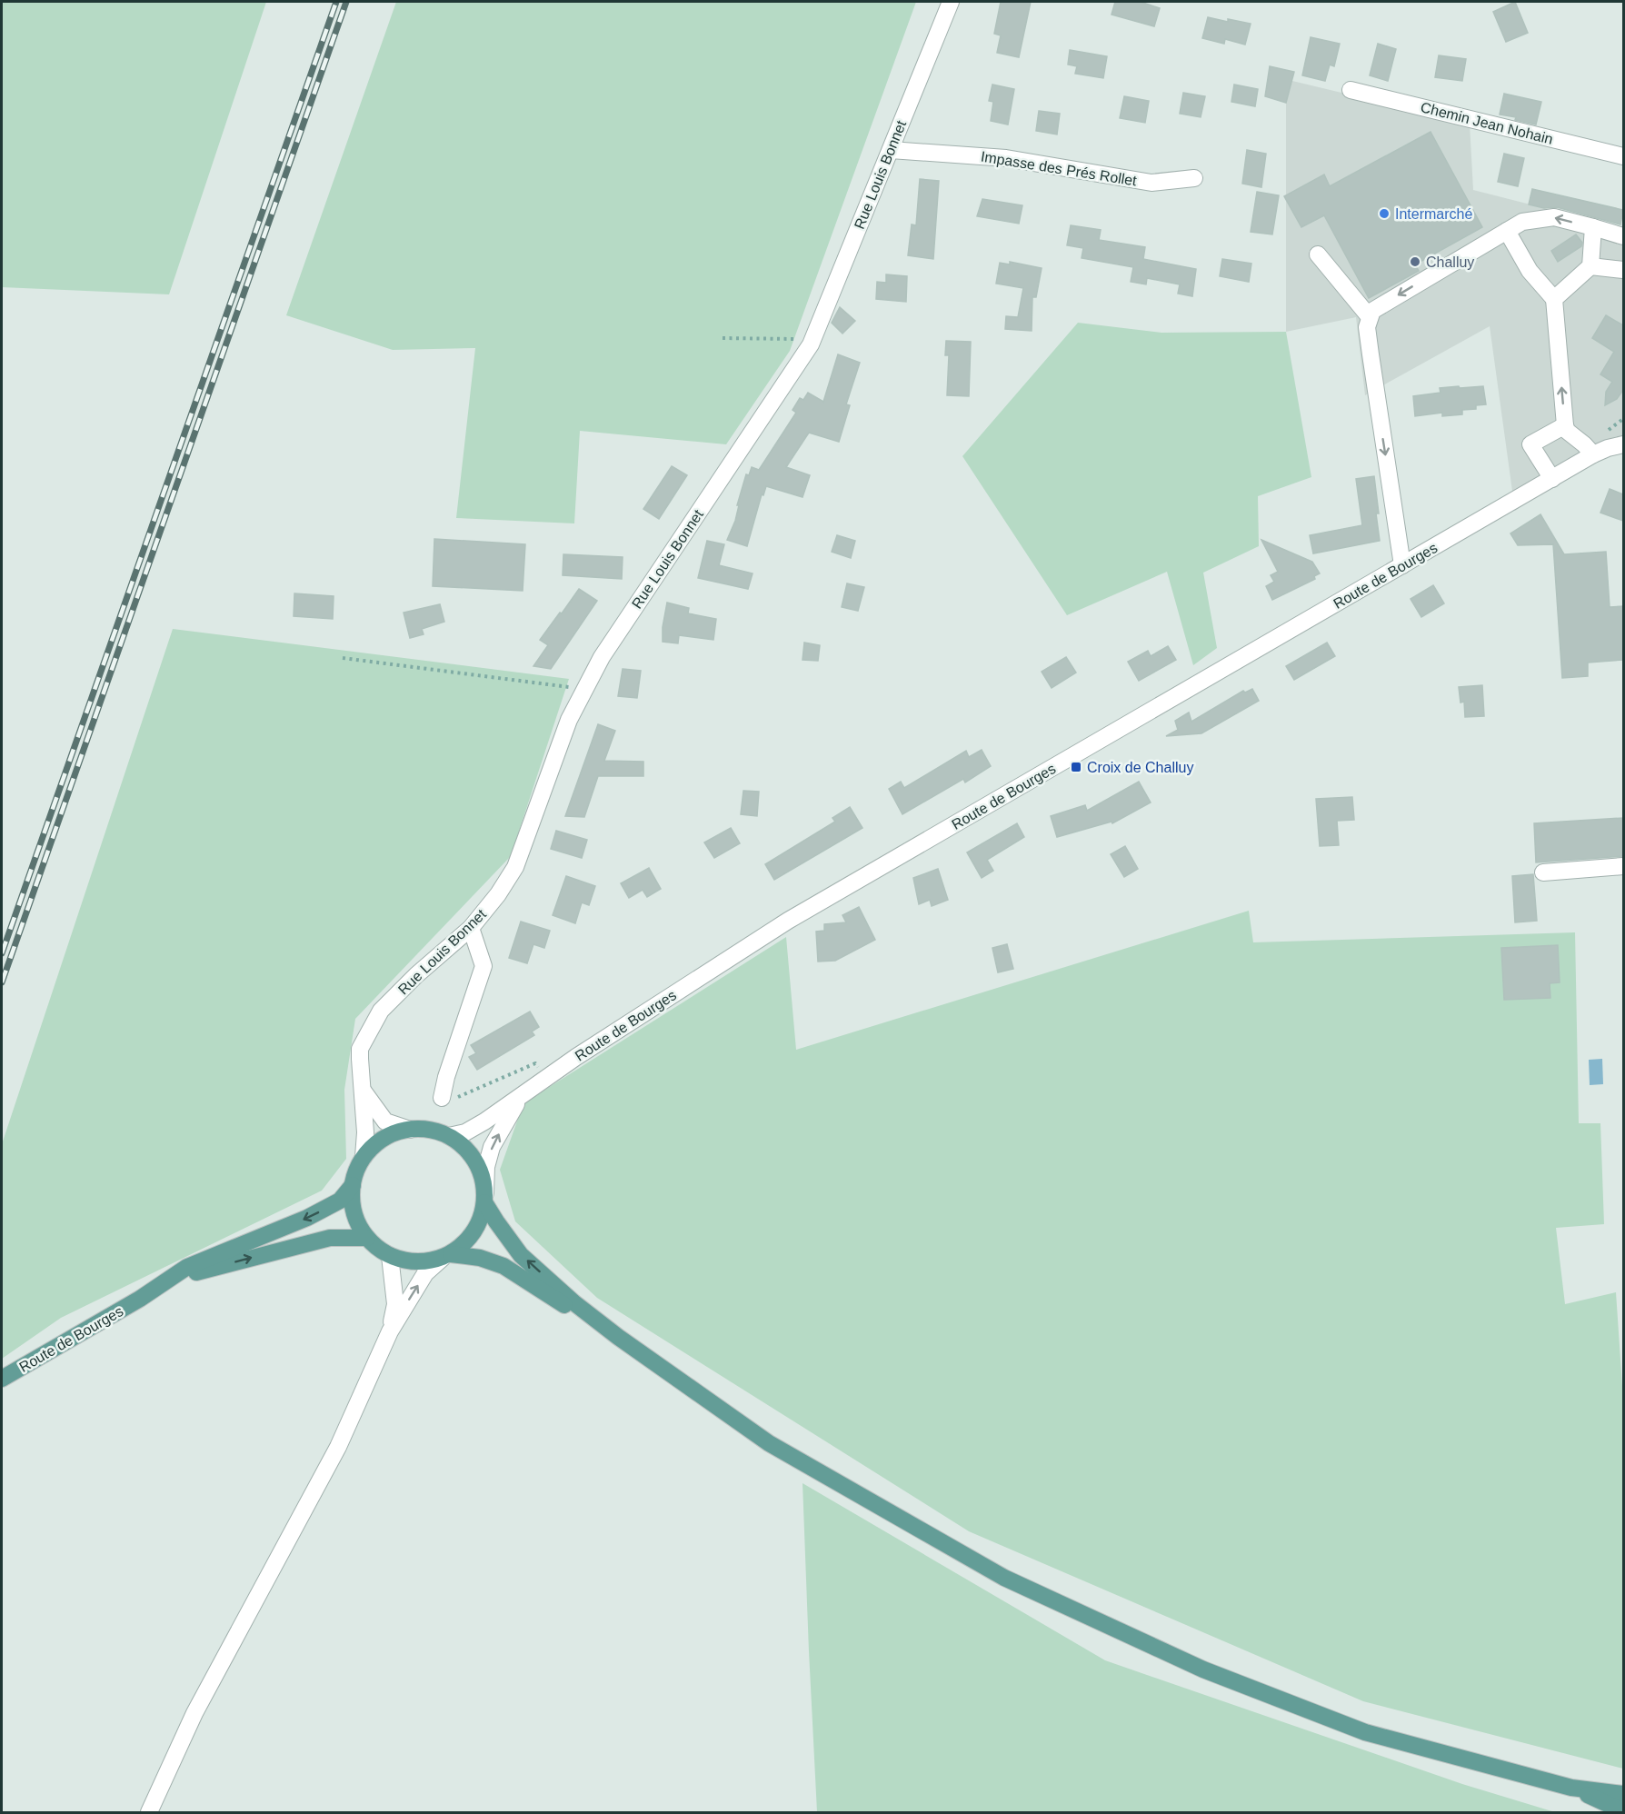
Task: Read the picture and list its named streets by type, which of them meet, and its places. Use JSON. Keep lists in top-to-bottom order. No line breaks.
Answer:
{"streets":{"main road":["Route de Bourges"],"street":["Chemin Jean Nohain","Impasse des Prés Rollet","Rue Louis Bonnet"]},"crossings":[["Impasse des Prés Rollet","Rue Louis Bonnet"],["Rue Louis Bonnet","Route de Bourges"]],"places":{"other":["Intermarché","Challuy"],"transit":["Croix de Challuy"]}}
